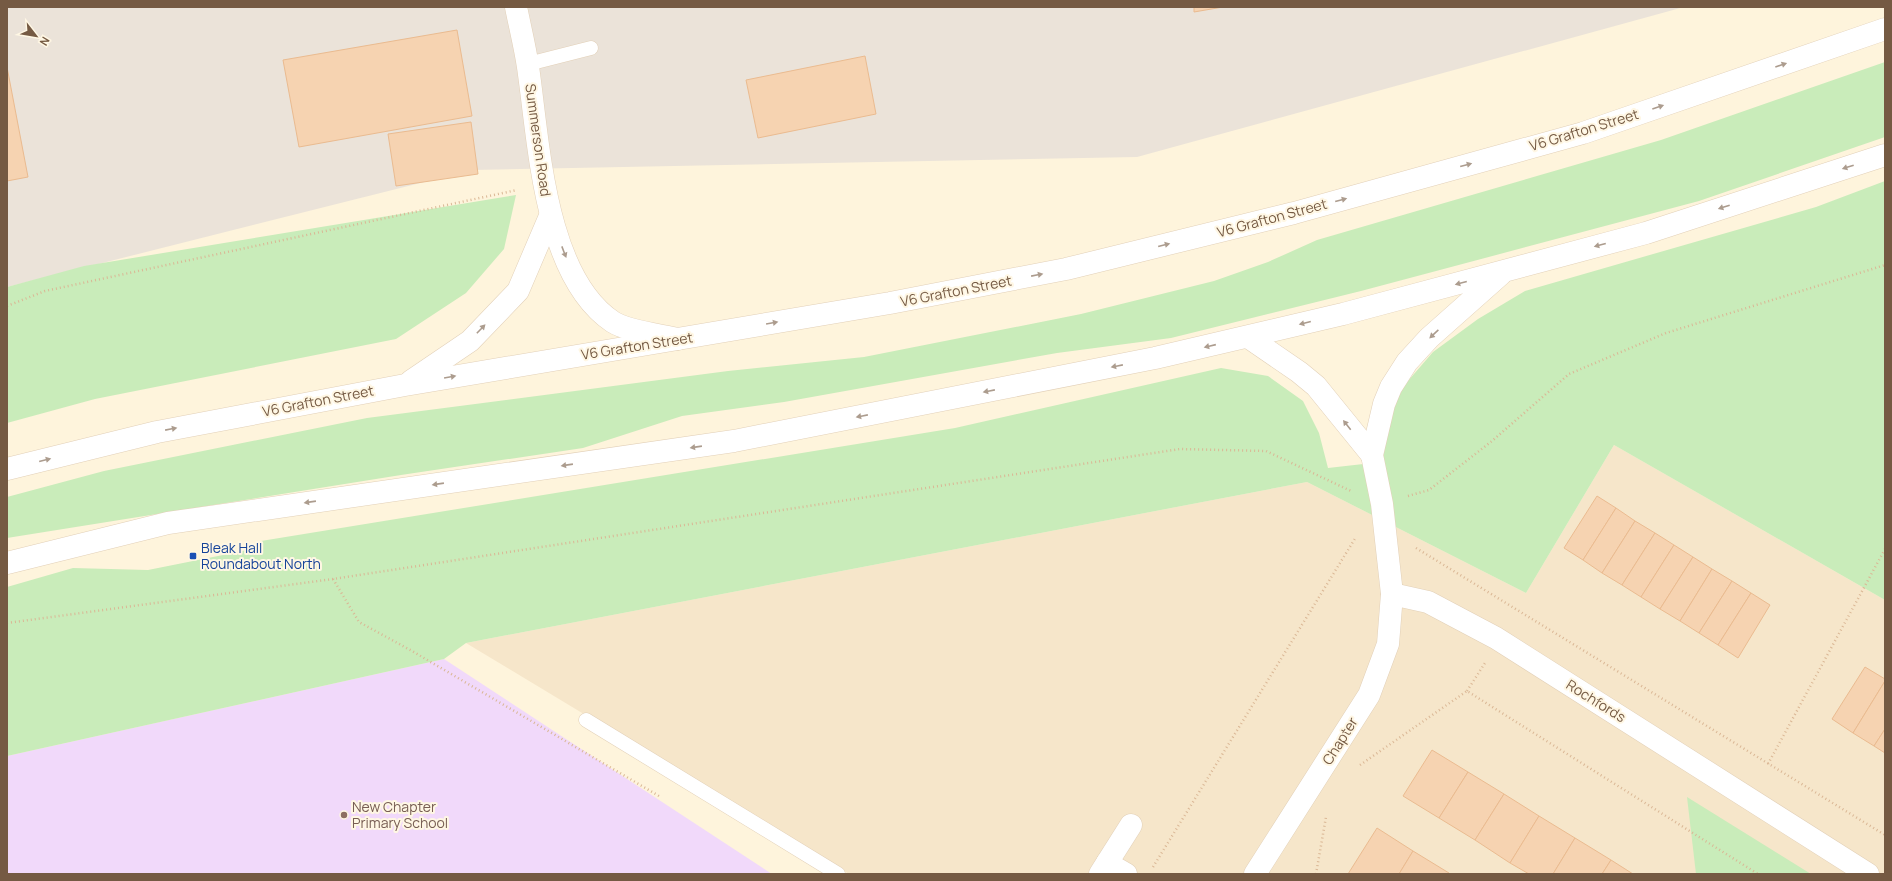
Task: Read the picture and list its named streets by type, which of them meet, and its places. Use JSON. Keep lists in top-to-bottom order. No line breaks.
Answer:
{"streets":{"street":["V6 Grafton Street","Summerson Road","Rochfords","Chapter"]},"crossings":[["V6 Grafton Street","Summerson Road"],["Rochfords","Chapter"]],"one_way":["Summerson Road"],"places":{"transit":["Bleak Hall Roundabout North"],"other":["New Chapter Primary School"]},"north":"bottom right"}
